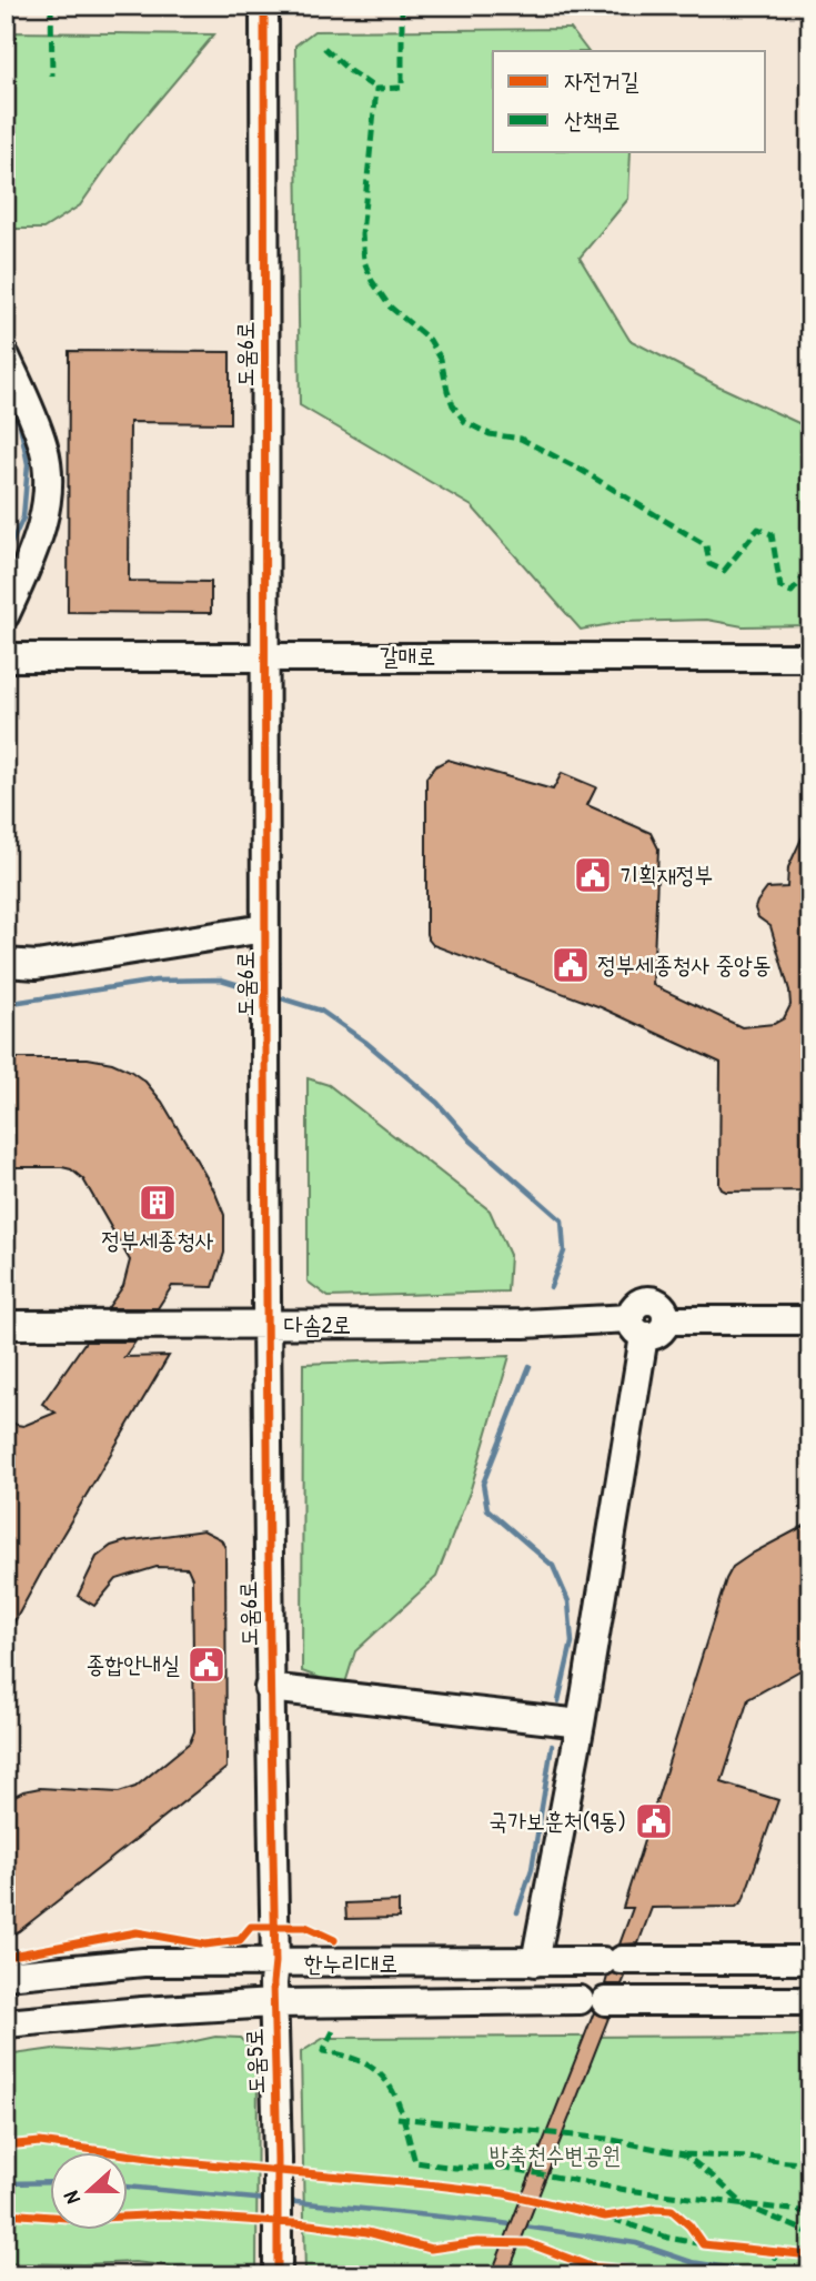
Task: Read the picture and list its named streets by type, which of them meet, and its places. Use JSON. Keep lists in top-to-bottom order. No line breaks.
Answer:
{"streets":{"street":["도움6로","갈매로","다솜2로","한누리대로","도움5로"]},"crossings":[["도움6로","갈매로"],["도움6로","다솜2로"],["도움6로","한누리대로"],["도움6로","도움5로"],["한누리대로","도움5로"]],"parks":["방축천수변공원"],"places":{"public building":["기획재정부","정부세종청사 중앙동","종합안내실","국가보훈처(9동)"],"building":["정부세종청사"]},"legend":["자전거길","산책로"],"north":"left"}
